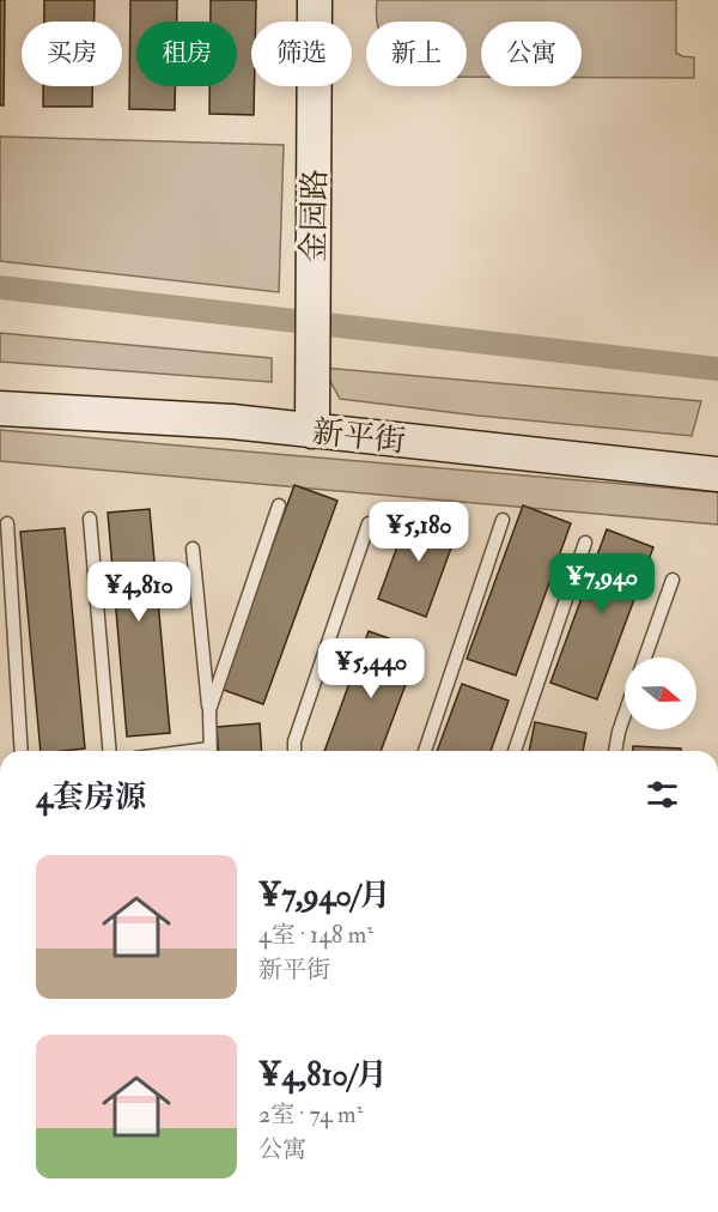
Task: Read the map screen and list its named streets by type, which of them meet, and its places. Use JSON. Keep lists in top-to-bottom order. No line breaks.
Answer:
{"streets":{"main road":["金园路","新平街"]},"crossings":[["金园路","新平街"]],"north":"right","page":{"chip":["买房","租房","筛选","新上","公寓"],"price":["¥5,180","¥7,940","¥4,810","¥5,440"],"heading":"4套房源","list":[{"name":"¥7,940/月","note":"4室 · 148 m² · 新平街"},{"name":"¥4,810/月","note":"2室 · 74 m² · 公寓"}]}}
